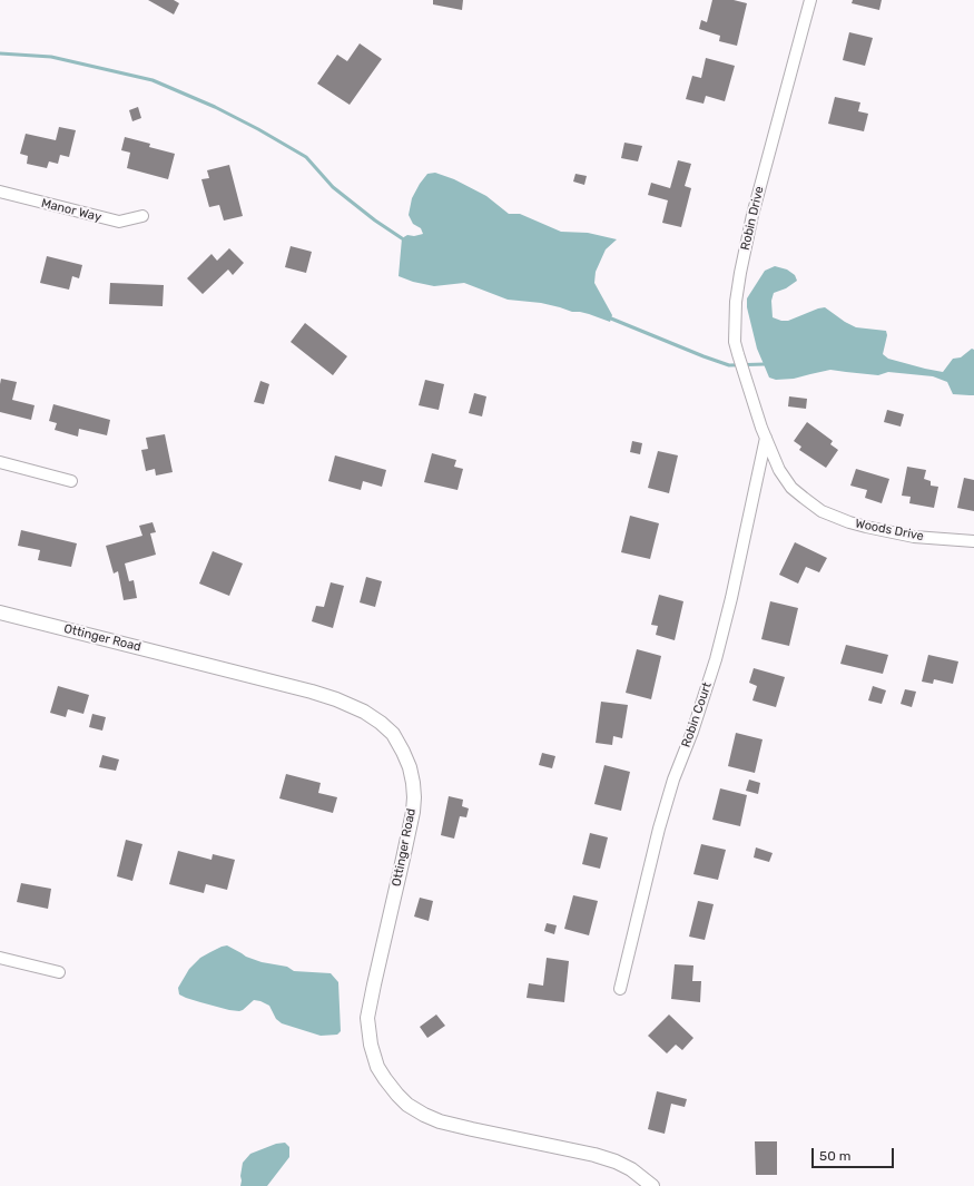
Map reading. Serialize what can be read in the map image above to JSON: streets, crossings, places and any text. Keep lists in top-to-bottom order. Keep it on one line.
{"streets":{"street":["Manor Way","Robin Drive","Woods Drive","Ottinger Road","Robin Court"]},"crossings":[["Robin Drive","Woods Drive"],["Robin Drive","Robin Court"],["Woods Drive","Robin Court"]],"scale_bar":"50 m"}
